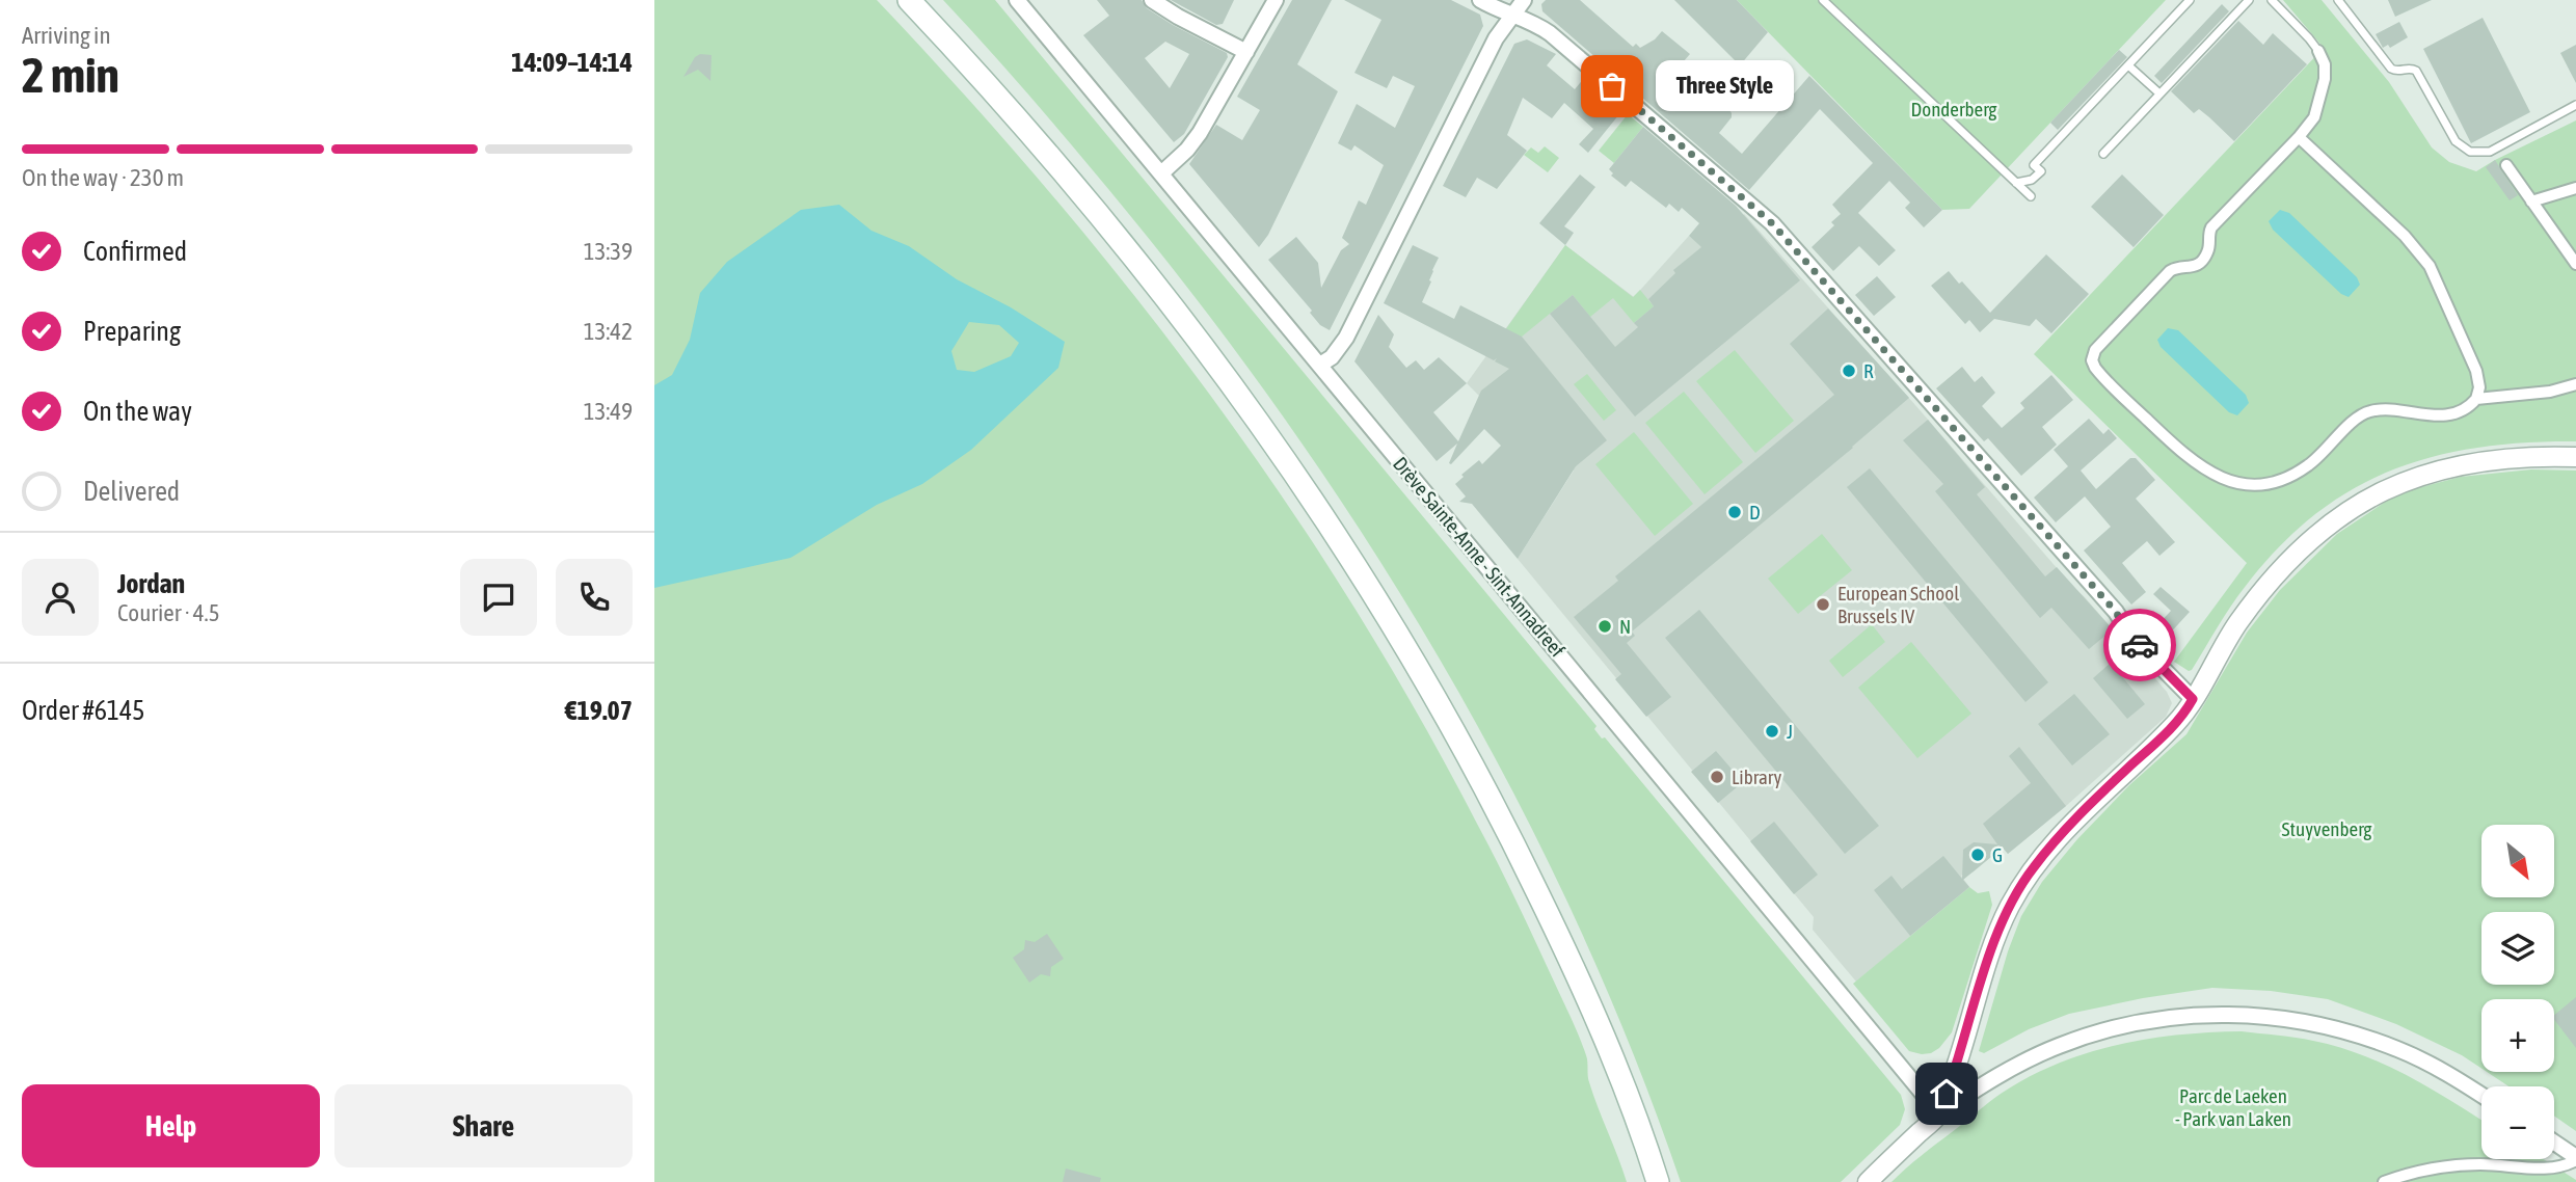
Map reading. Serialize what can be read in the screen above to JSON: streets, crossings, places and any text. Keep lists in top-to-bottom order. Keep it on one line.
{"streets":{"street":["Drève Sainte-Anne - Sint-Annadreef"]},"parks":["Donderberg","Stuyvenberg","Parc de Laeken - Park van Laken"],"places":["Three Style","R","D","European School Brussels IV","N","J","Library","G"],"north":"bottom right","page":{"heading":["2 min","Arriving in","14:09–14:14"],"panel":["Jordan","Courier · 4.5","Order #6145","€19.07"],"bubble":"Three Style","bar":"On the way · 230 m","list":[["Confirmed","13:39"],["Preparing","13:42"],["On the way","13:49"],"Delivered"],"map_buttons":["+","−"],"buttons":["Help","Share"]}}
